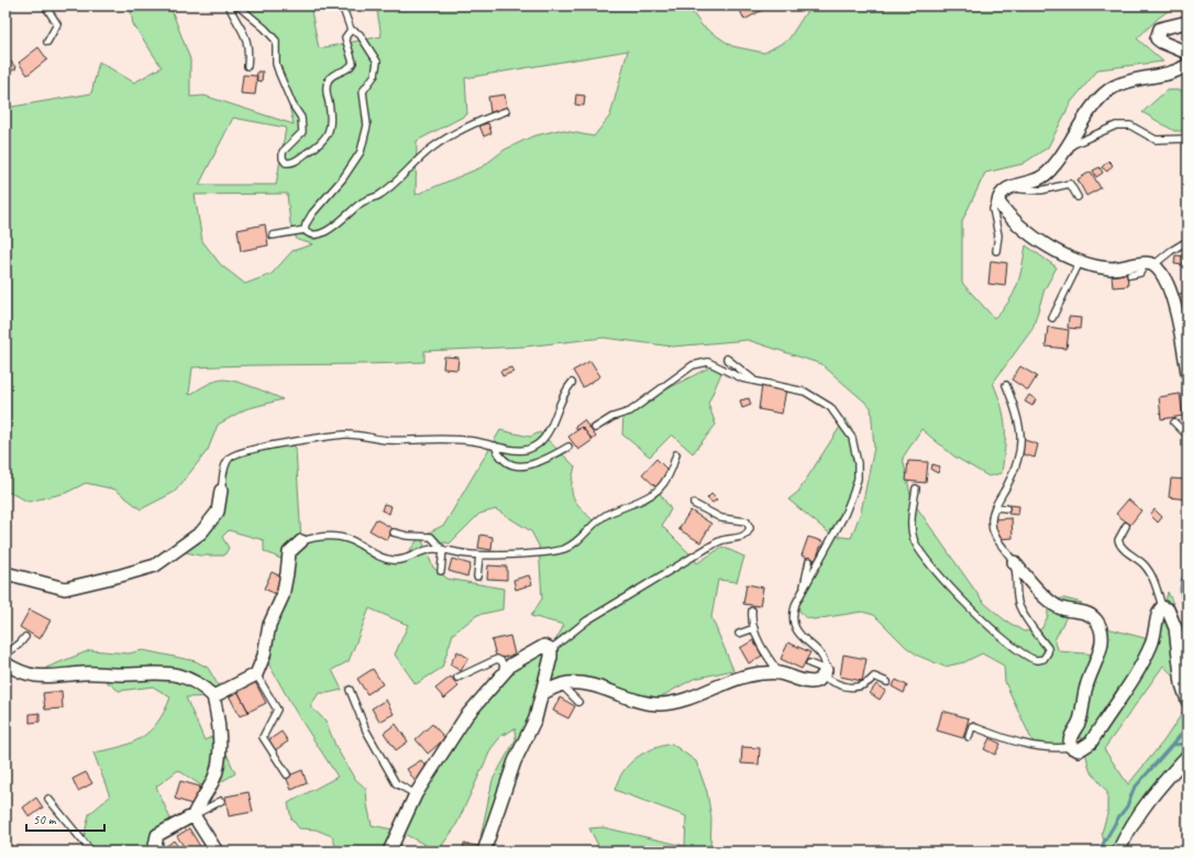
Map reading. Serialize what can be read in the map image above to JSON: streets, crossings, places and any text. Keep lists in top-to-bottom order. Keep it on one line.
{"scale_bar":"50 m"}
